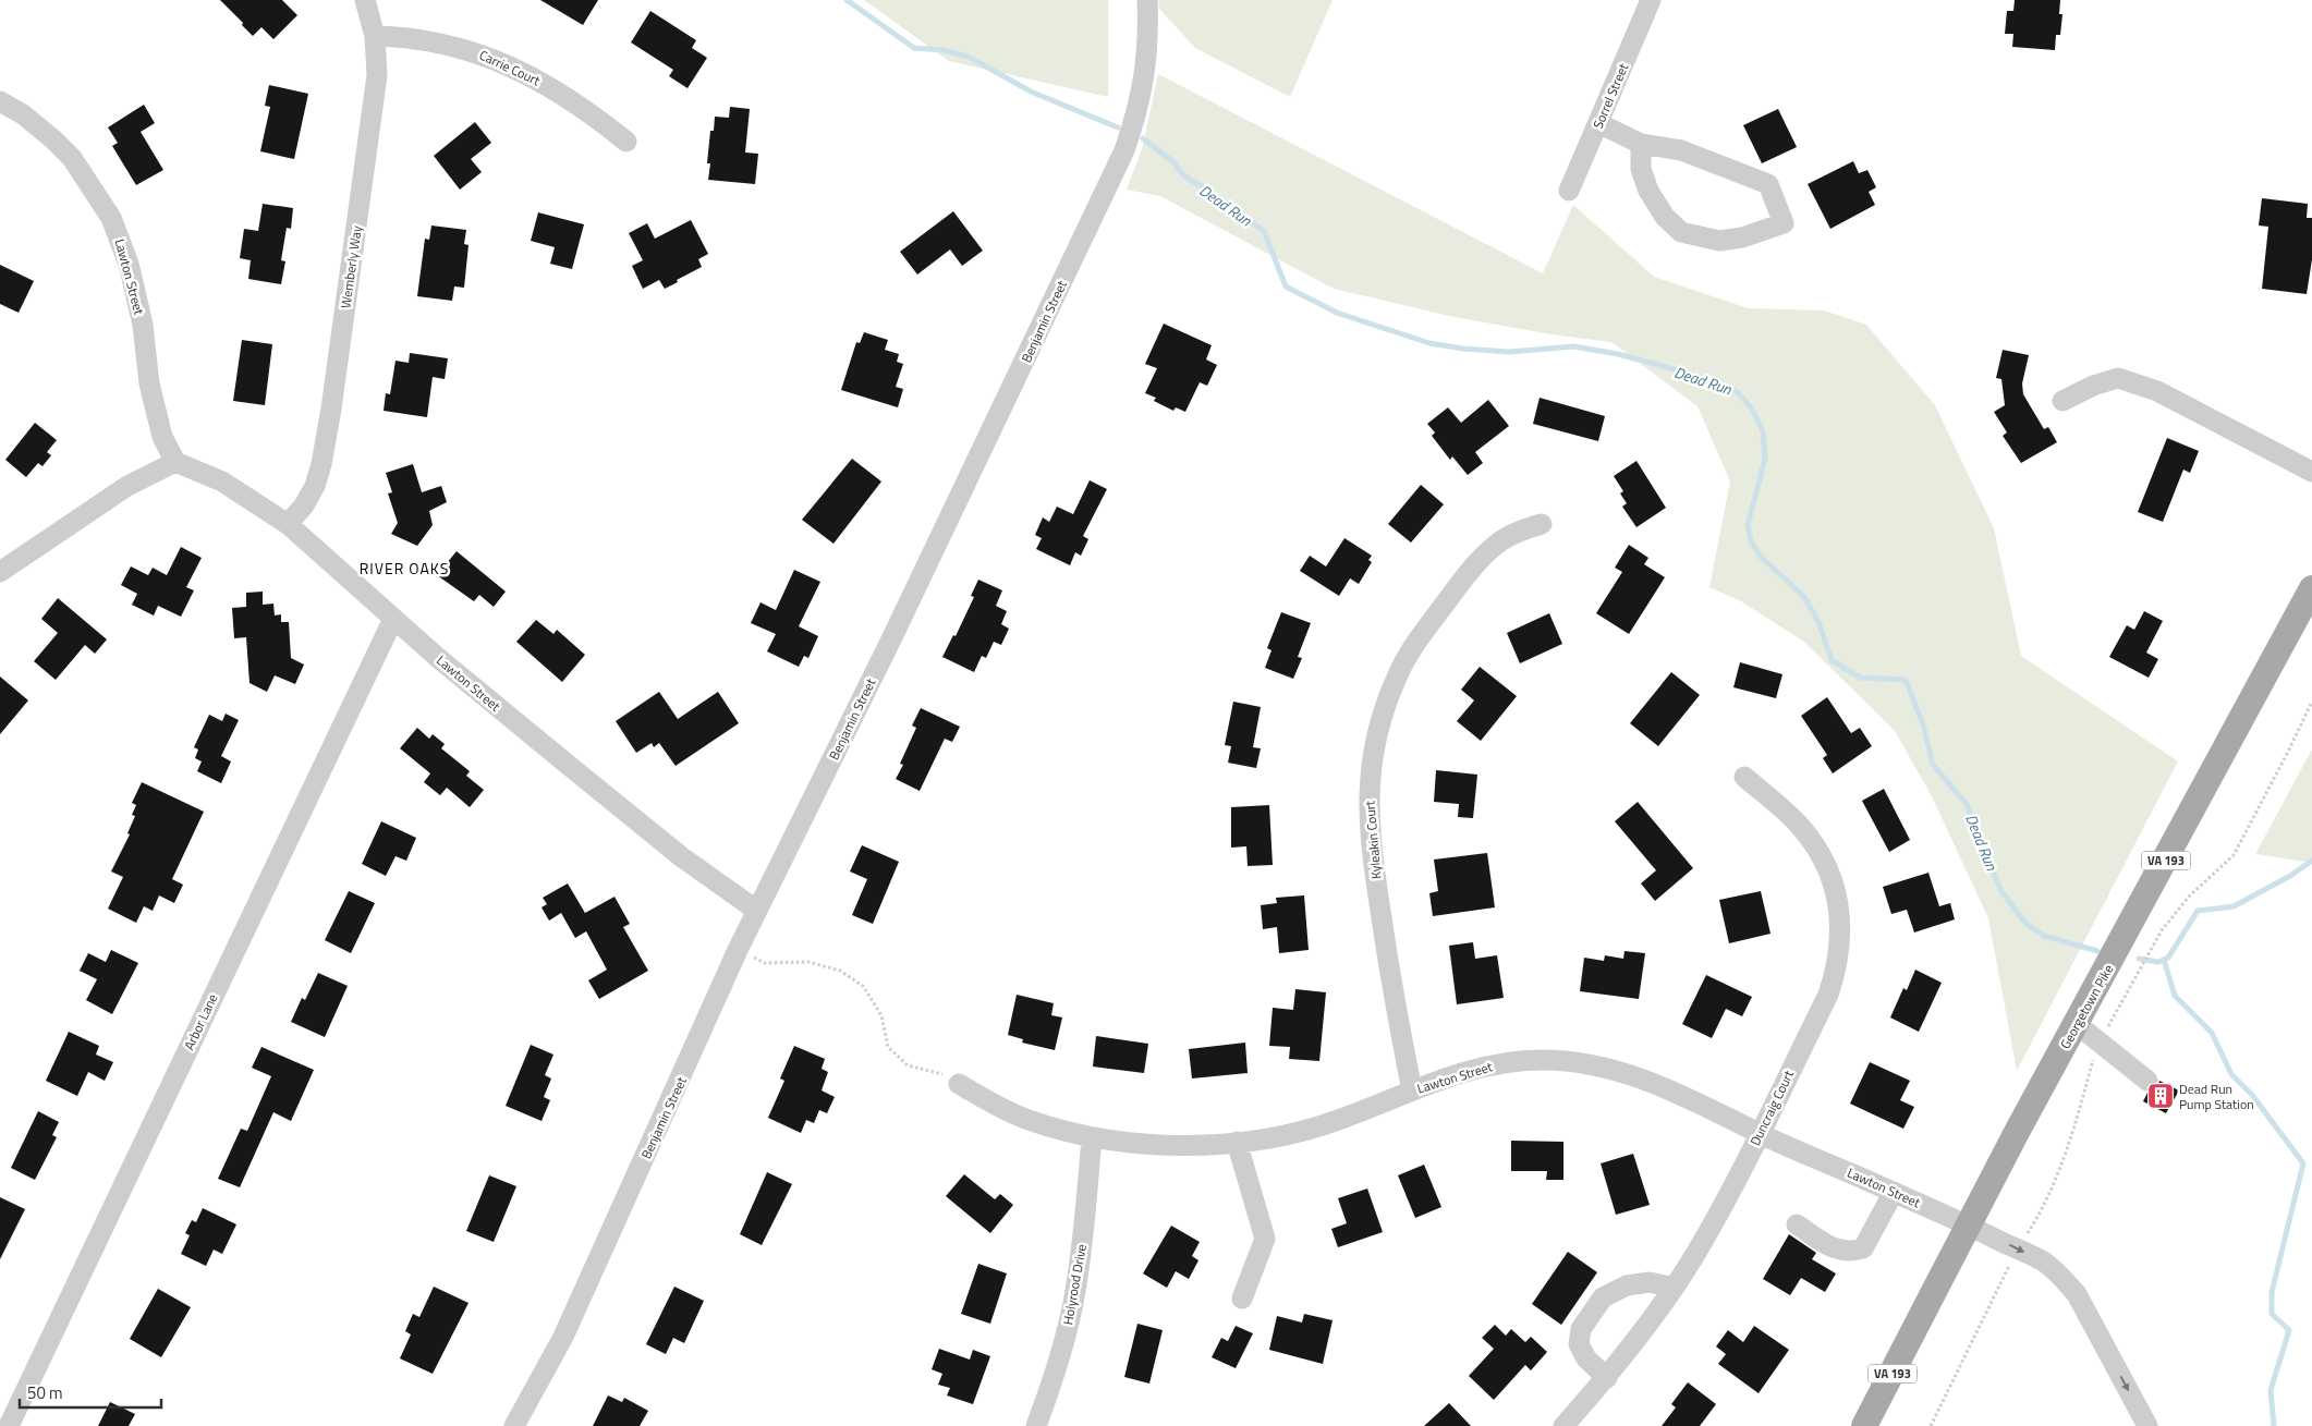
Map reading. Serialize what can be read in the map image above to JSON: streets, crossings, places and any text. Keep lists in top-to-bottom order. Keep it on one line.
{"streets":{"main road":["VA 193","Georgetown Pike"],"street":["Carrie Court","Sorrel Street","Wemberly Way","Lawton Street","Benjamin Street","Kyleakin Court","Arbor Lane","Duncraig Court","Holyrood Drive"]},"crossings":[["Carrie Court","Wemberly Way"],["Wemberly Way","Lawton Street"],["Lawton Street","Benjamin Street"],["Lawton Street","Kyleakin Court"],["Lawton Street","Georgetown Pike"],["Lawton Street","Arbor Lane"],["Lawton Street","Duncraig Court"],["Lawton Street","Holyrood Drive"]],"districts":["RIVER OAKS"],"water":["Dead Run"],"places":{"building":["Dead Run Pump Station"]},"scale_bar":"50 m"}
